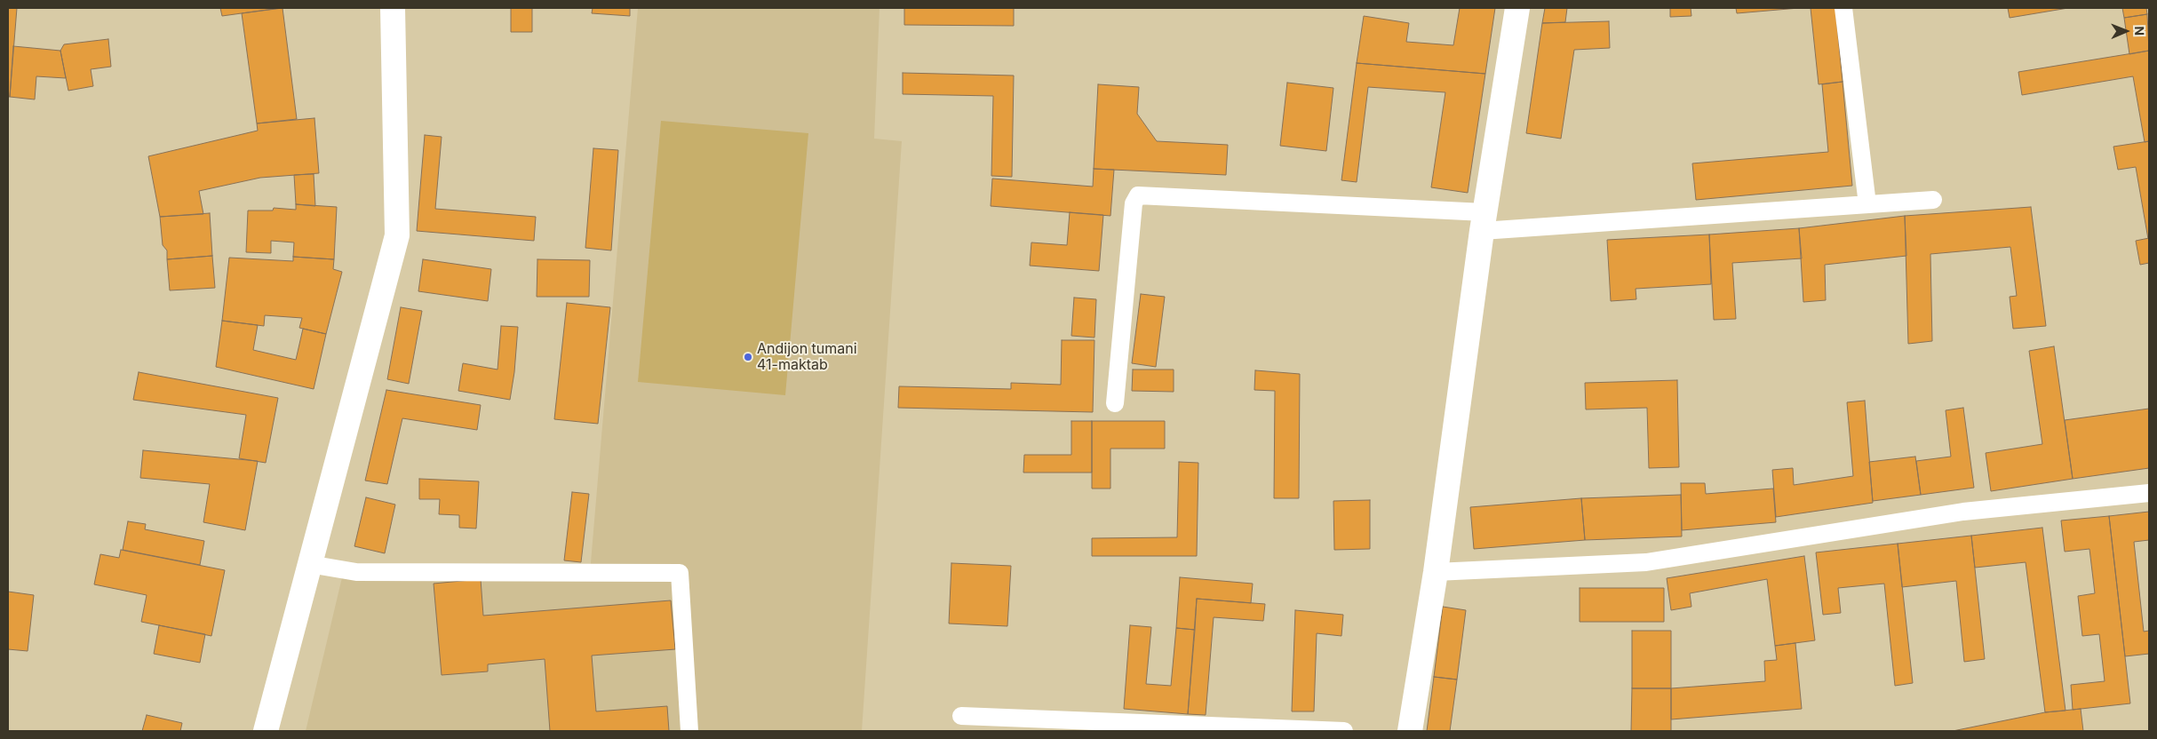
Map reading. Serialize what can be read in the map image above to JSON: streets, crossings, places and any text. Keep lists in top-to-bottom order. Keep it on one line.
{"places":["Andijon tumani 41-maktab"],"north":"right"}
